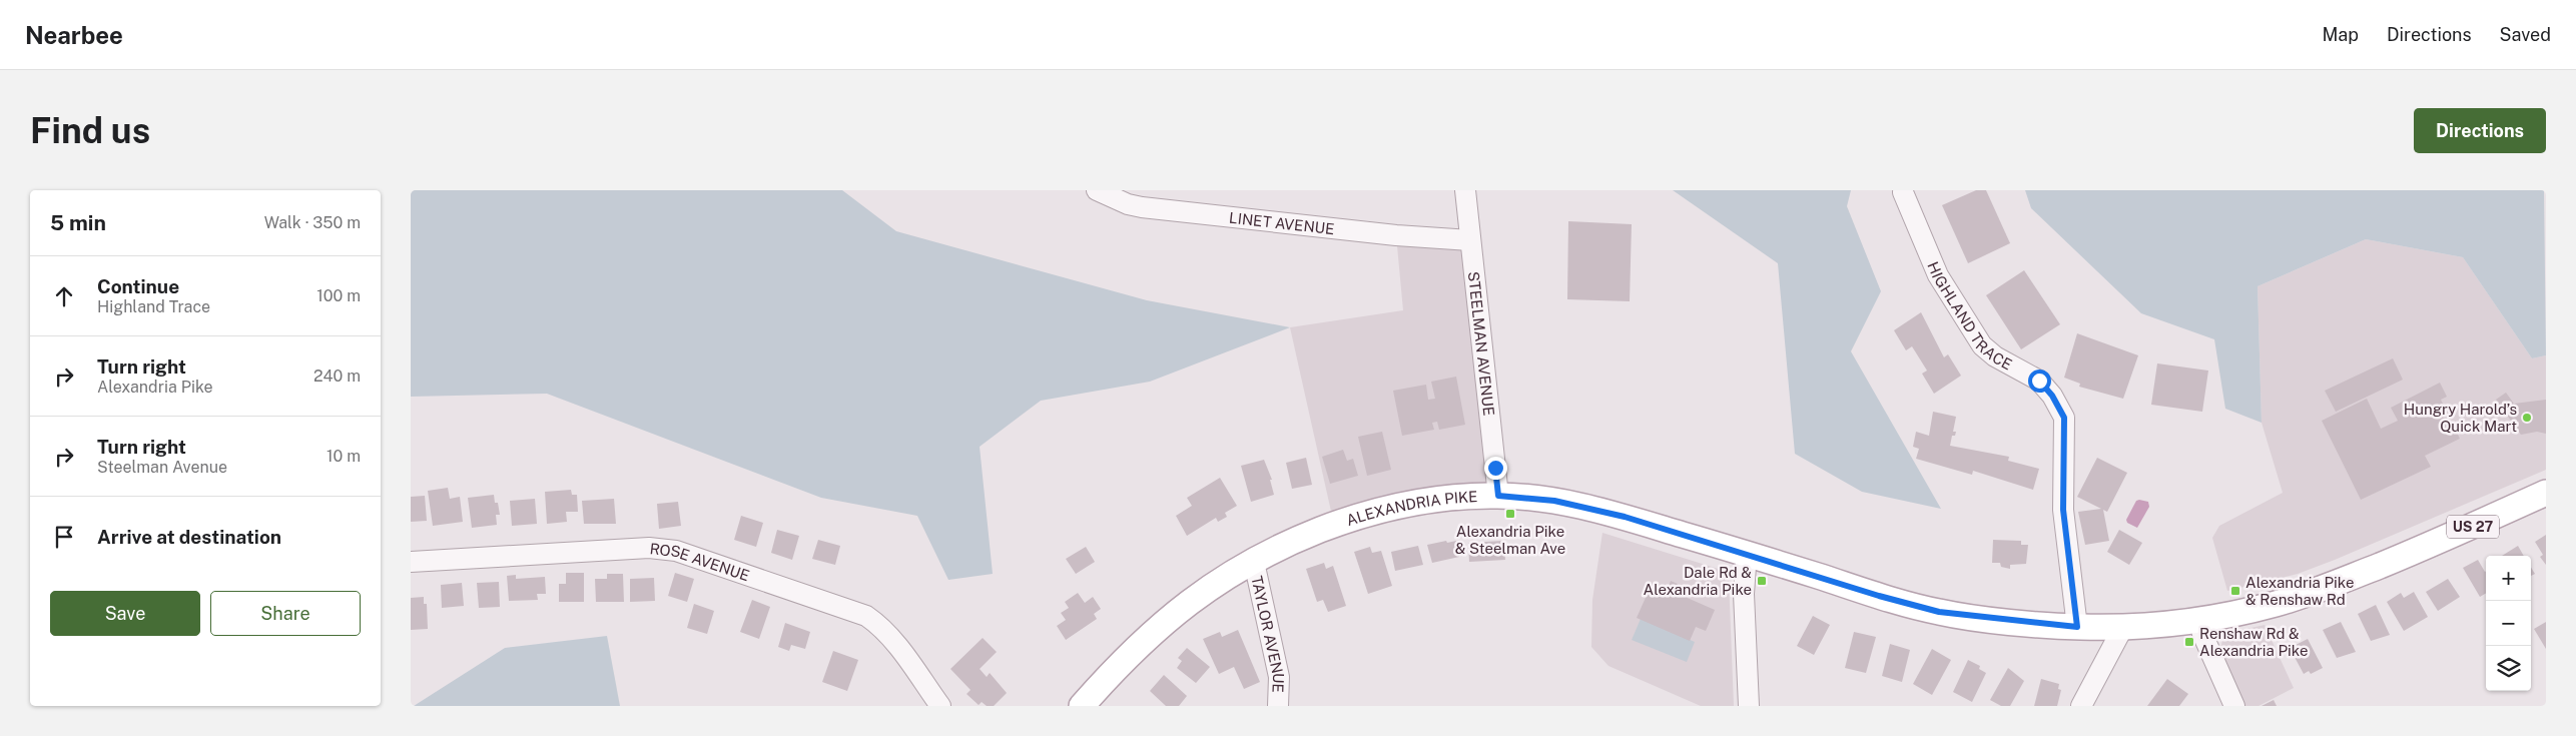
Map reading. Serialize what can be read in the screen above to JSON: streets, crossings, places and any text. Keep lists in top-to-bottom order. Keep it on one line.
{"streets":{"main road":["ALEXANDRIA PIKE","US 27"],"street":["LINET AVENUE","HIGHLAND TRACE","STEELMAN AVENUE","ROSE AVENUE","TAYLOR AVENUE"]},"crossings":[["LINET AVENUE","STEELMAN AVENUE"],["HIGHLAND TRACE","ALEXANDRIA PIKE"],["STEELMAN AVENUE","ALEXANDRIA PIKE"],["ALEXANDRIA PIKE","TAYLOR AVENUE"]],"places":{"other":["Hungry Harold’s Quick Mart"],"transit":["Alexandria Pike & Steelman Ave","Dale Rd & Alexandria Pike","Alexandria Pike & Renshaw Rd","Renshaw Rd & Alexandria Pike"]},"page":{"header":"Nearbee","nav":["Map","Directions","Saved"],"buttons":["Directions",["Save","Share"]],"title":"Find us","heading":["5 min","Walk · 350 m"],"list":[["Continue","Highland Trace","100 m"],["Turn right","Alexandria Pike","240 m"],["Turn right","Steelman Avenue","10 m"],"Arrive at destination"],"map_buttons":["+","−"]}}
